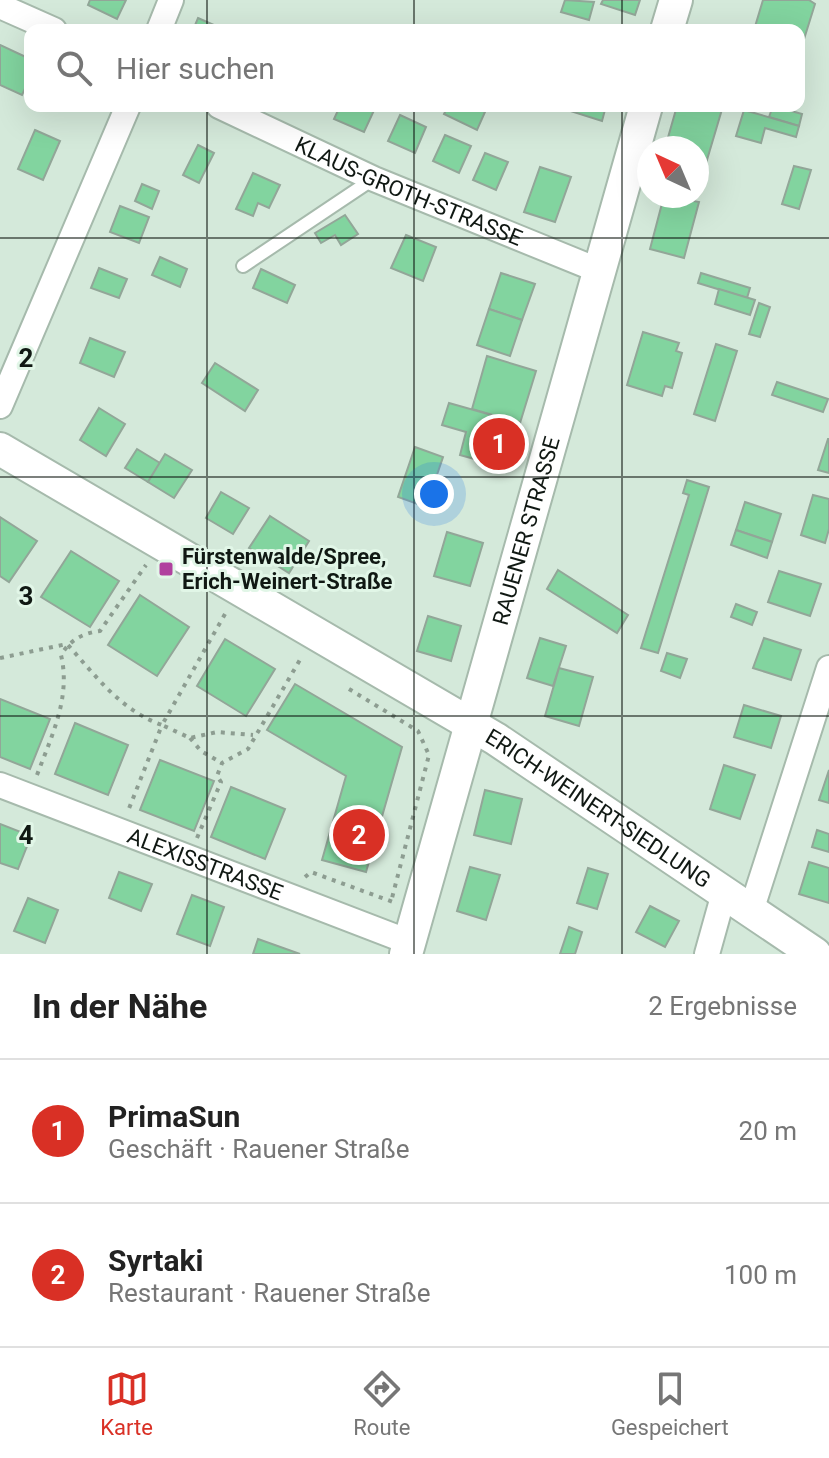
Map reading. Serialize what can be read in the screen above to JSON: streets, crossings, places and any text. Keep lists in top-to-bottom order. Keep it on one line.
{"streets":{"main road":["RAUENER STRASSE","ERICH-WEINERT-SIEDLUNG"],"street":["KLAUS-GROTH-STRASSE","ALEXISSTRASSE"]},"crossings":[["KLAUS-GROTH-STRASSE","RAUENER STRASSE"],["RAUENER STRASSE","ERICH-WEINERT-SIEDLUNG"],["RAUENER STRASSE","ALEXISSTRASSE"]],"places":{"transit":["Fürstenwalde/Spree, Erich-Weinert-Straße"]},"north":"top left","page":{"search":"Hier suchen","pins":["1","2"],"heading":["In der Nähe","2 Ergebnisse"],"list":[{"mark":"1","name":"PrimaSun","note":"Geschäft · Rauener Straße","value":"20 m"},{"mark":"2","name":"Syrtaki","note":"Restaurant · Rauener Straße","value":"100 m"}],"nav":["Karte","Route","Gespeichert"]},"grid":{"rows":["2","3","4"]}}
